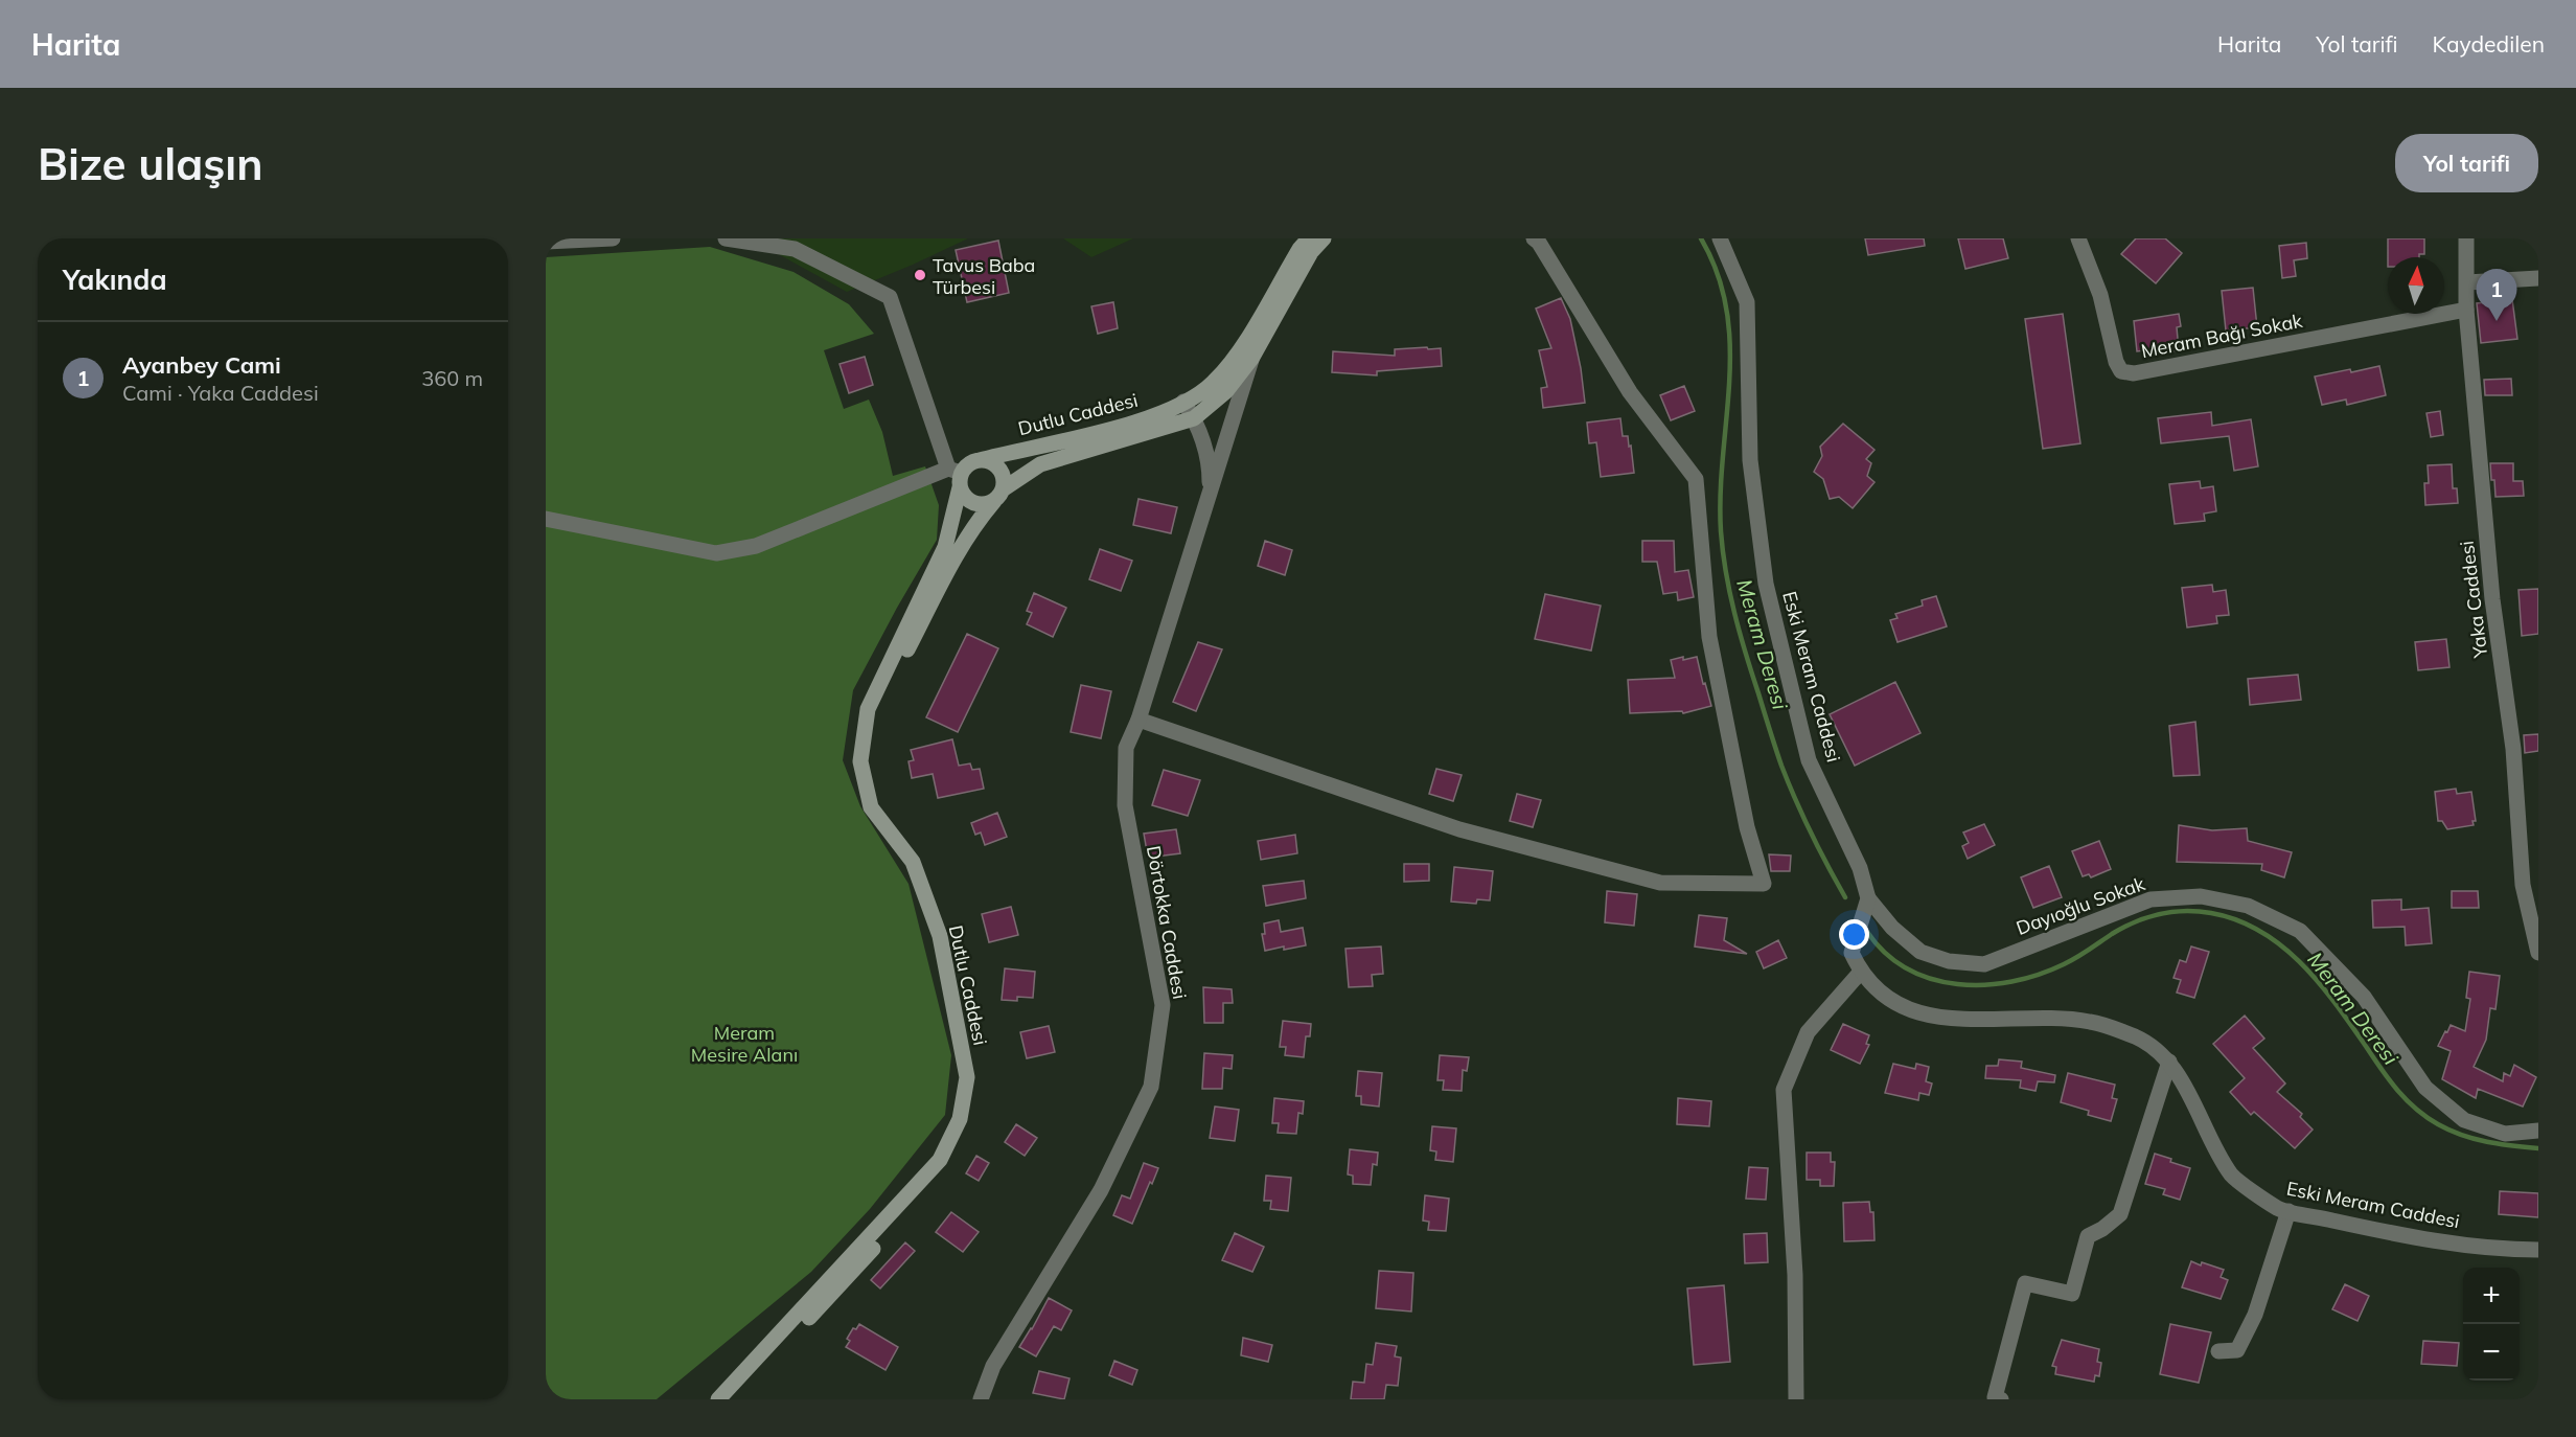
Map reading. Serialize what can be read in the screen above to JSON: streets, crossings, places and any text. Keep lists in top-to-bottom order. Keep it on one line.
{"streets":{"main road":["Dutlu Caddesi"],"street":["Meram Bağı Sokak","Yaka Caddesi","Eski Meram Caddesi","Dayıoğlu Sokak","Dörtokka Caddesi"]},"crossings":[["Meram Bağı Sokak","Yaka Caddesi"],["Dutlu Caddesi","Dörtokka Caddesi"],["Eski Meram Caddesi","Dayıoğlu Sokak"]],"water":["Meram Deresi"],"parks":["Meram Mesire Alanı"],"places":["Tavus Baba Türbesi"],"north":"top","page":{"header":"Harita","nav":["Harita","Yol tarifi","Kaydedilen"],"buttons":"Yol tarifi","title":"Bize ulaşın","heading":"Yakında","pins":"1","list":[{"mark":"1","name":"Ayanbey Cami","note":"Cami · Yaka Caddesi","value":"360 m"}],"map_buttons":["+","−"]}}
